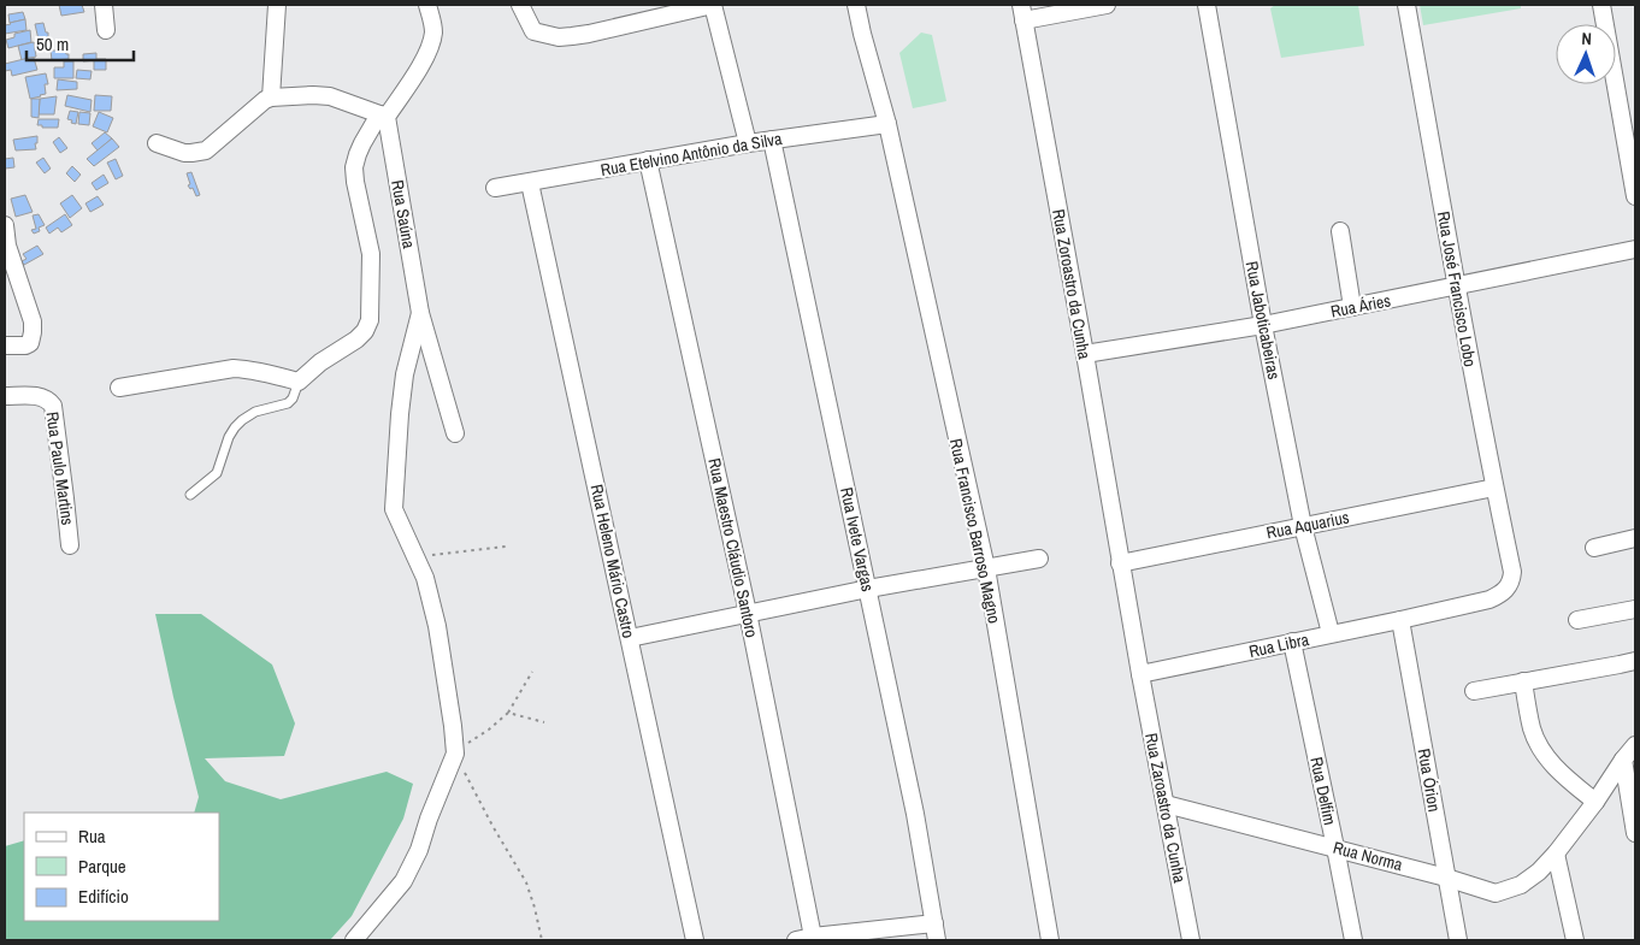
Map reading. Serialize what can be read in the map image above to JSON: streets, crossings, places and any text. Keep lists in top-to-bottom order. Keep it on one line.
{"streets":{"street":["Rua Etelvino Antônio da Silva","Rua Saúna","Rua Zoroastro da Cunha","Rua José Francisco Lobo","Rua Áries","Rua Jaboticabeiras","Rua Paulo Martins","Rua Aquarius","Rua Francisco Barroso Magno","Rua Ivete Vargas","Rua Maestro Cláudio Santoro","Rua Heleno Mário Castro","Rua Libra","Rua Órion","Rua Delfim","Rua Zaroastro da Cunha","Rua Norma"]},"crossings":[["Rua Etelvino Antônio da Silva","Rua Francisco Barroso Magno"],["Rua Etelvino Antônio da Silva","Rua Ivete Vargas"],["Rua Etelvino Antônio da Silva","Rua Maestro Cláudio Santoro"],["Rua Etelvino Antônio da Silva","Rua Heleno Mário Castro"],["Rua Zoroastro da Cunha","Rua Áries"],["Rua Zoroastro da Cunha","Rua Aquarius"],["Rua José Francisco Lobo","Rua Áries"],["Rua José Francisco Lobo","Rua Aquarius"],["Rua José Francisco Lobo","Rua Libra"],["Rua Áries","Rua Jaboticabeiras"],["Rua Jaboticabeiras","Rua Aquarius"],["Rua Jaboticabeiras","Rua Libra"],["Rua Libra","Rua Órion"],["Rua Libra","Rua Delfim"],["Rua Libra","Rua Zaroastro da Cunha"],["Rua Órion","Rua Norma"],["Rua Delfim","Rua Norma"],["Rua Zaroastro da Cunha","Rua Norma"]],"legend":["Rua","Parque","Edifício"],"scale_bar":"50 m","north":"top"}
